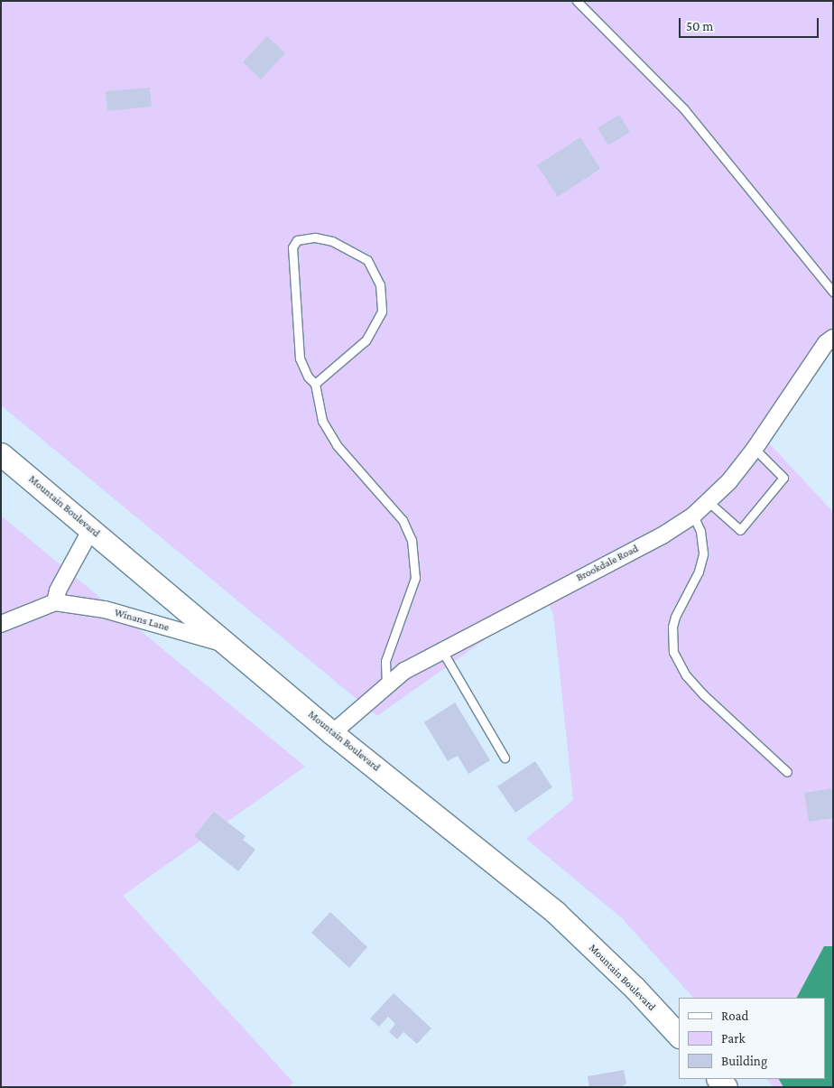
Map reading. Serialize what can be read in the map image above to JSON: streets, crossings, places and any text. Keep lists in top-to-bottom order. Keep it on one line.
{"streets":{"street":["Mountain Boulevard","Brookdale Road","Winans Lane"]},"crossings":[["Mountain Boulevard","Brookdale Road"],["Mountain Boulevard","Winans Lane"]],"legend":["Road","Park","Building"],"scale_bar":"50 m"}
